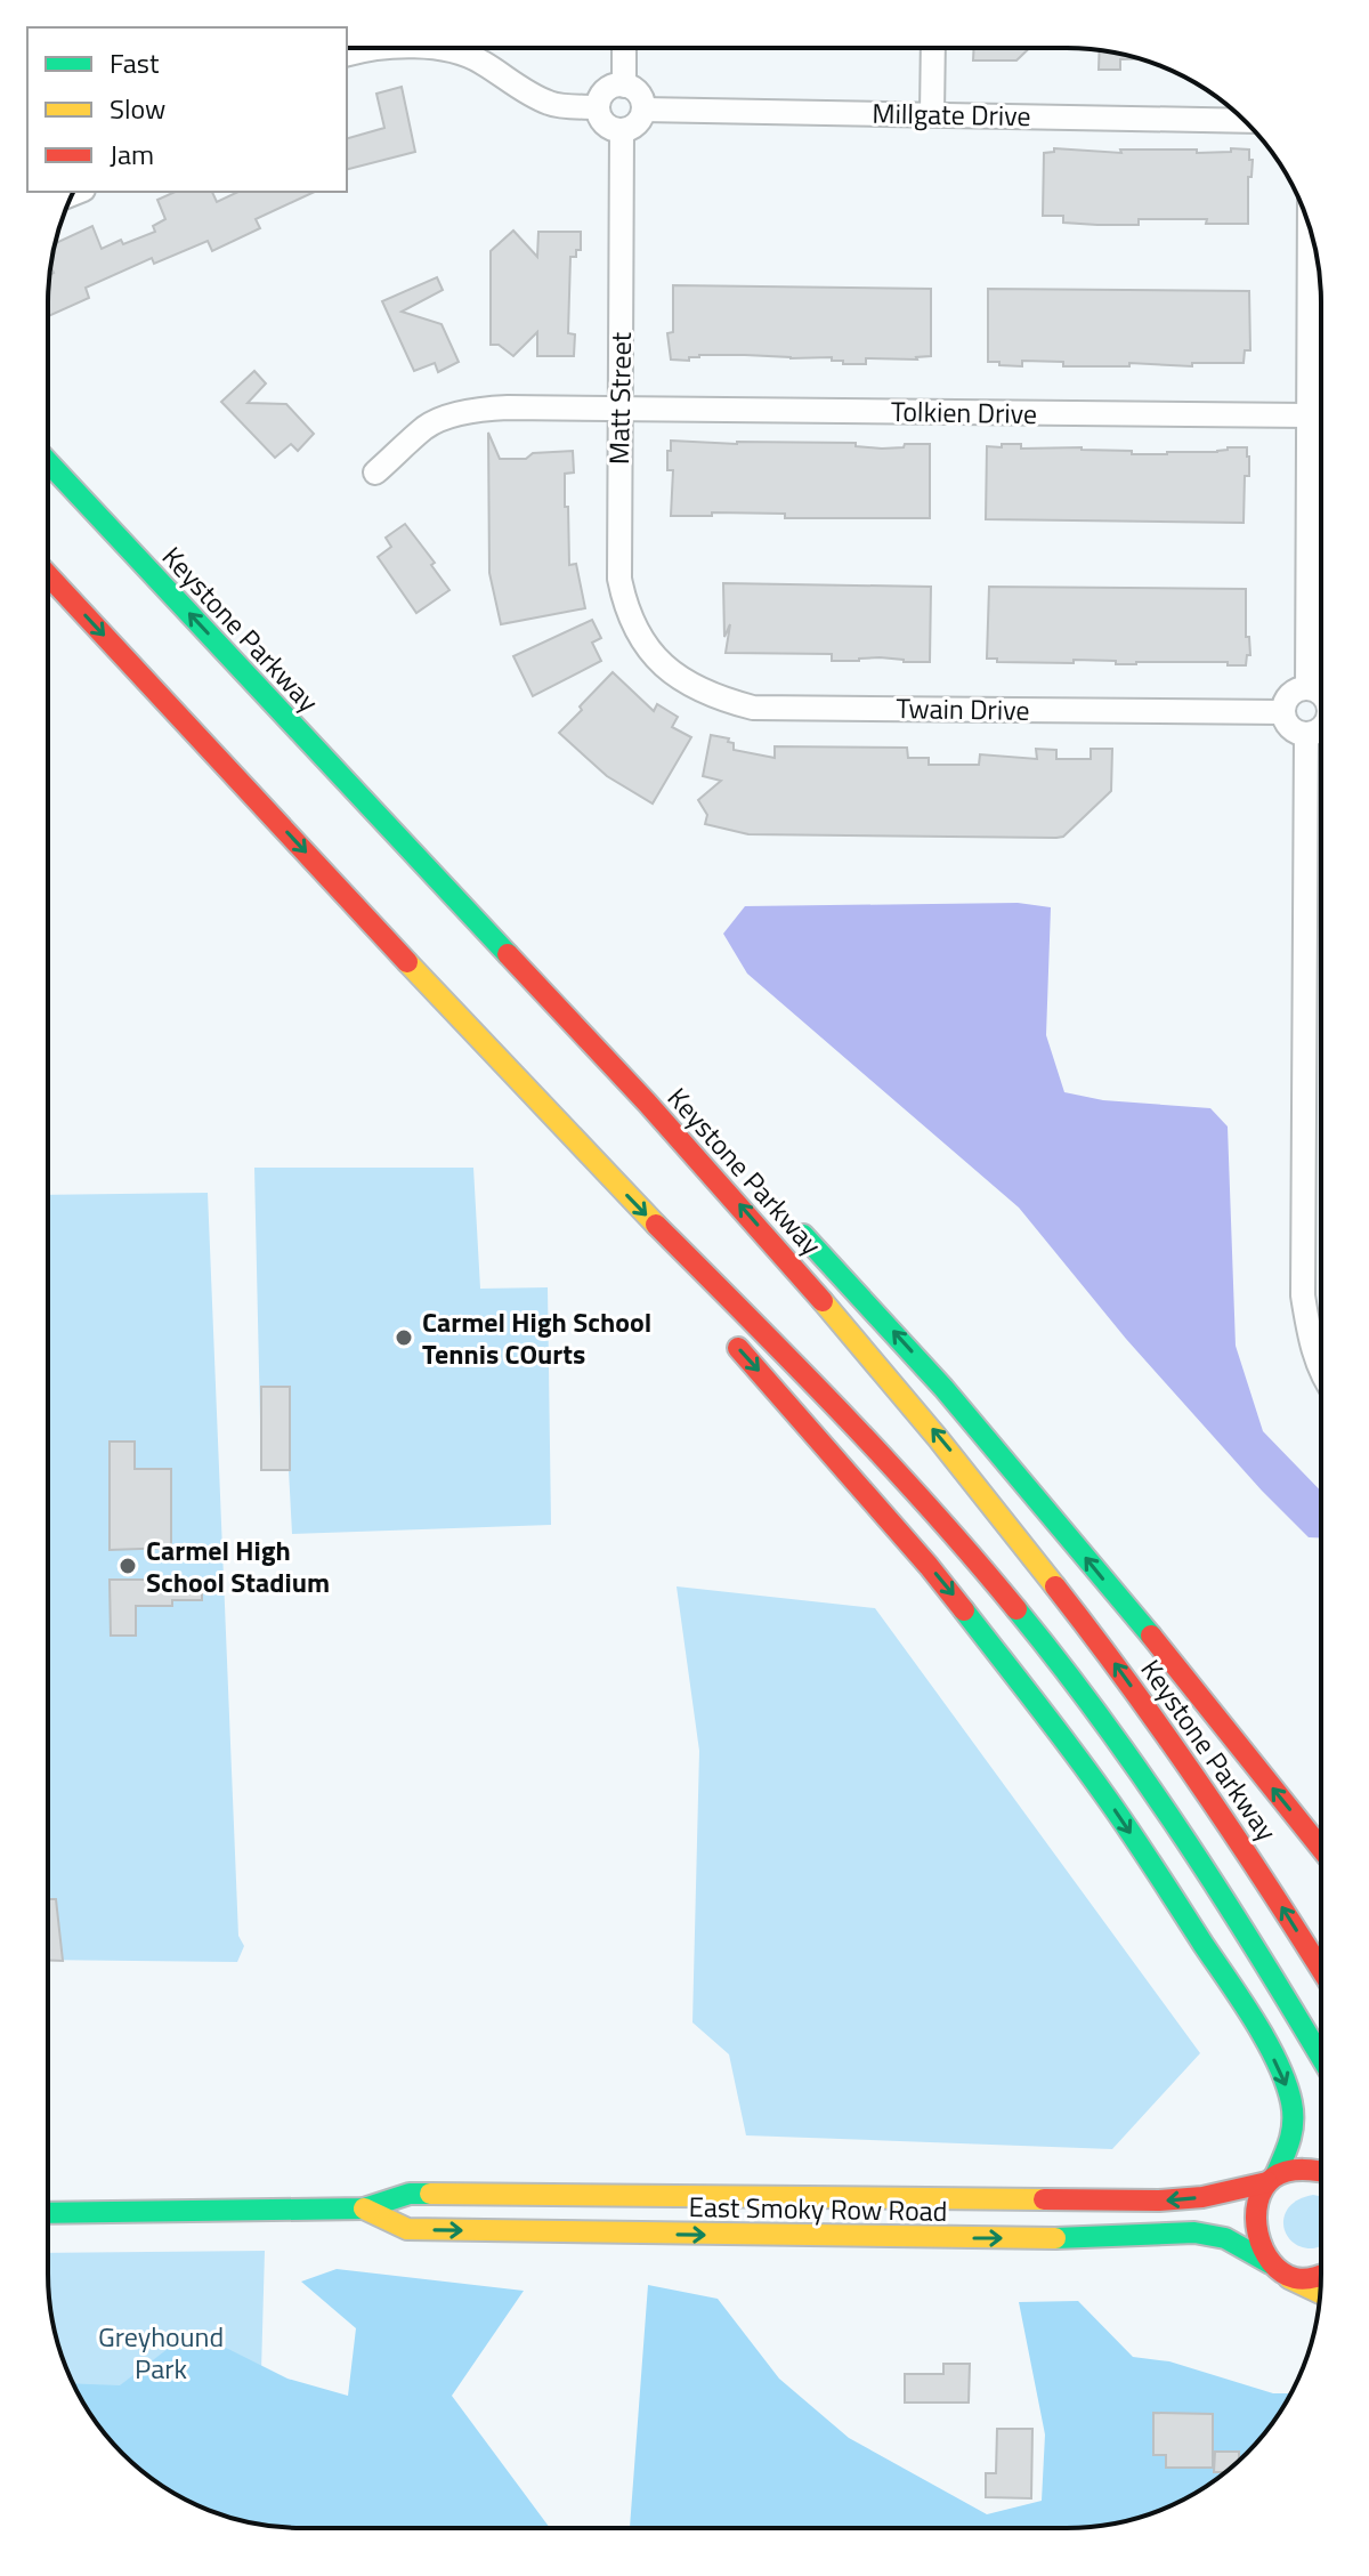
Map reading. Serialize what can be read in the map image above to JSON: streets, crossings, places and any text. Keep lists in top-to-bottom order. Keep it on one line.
{"streets":{"main road":["Keystone Parkway","East Smoky Row Road"],"street":["Millgate Drive","Matt Street","Tolkien Drive","Twain Drive"]},"crossings":[["Millgate Drive","Matt Street"],["Matt Street","Tolkien Drive"],["Matt Street","Twain Drive"]],"parks":["Greyhound Park"],"places":["Carmel High School Tennis COurts","Carmel High School Stadium"],"legend":["Fast","Slow","Jam"]}
